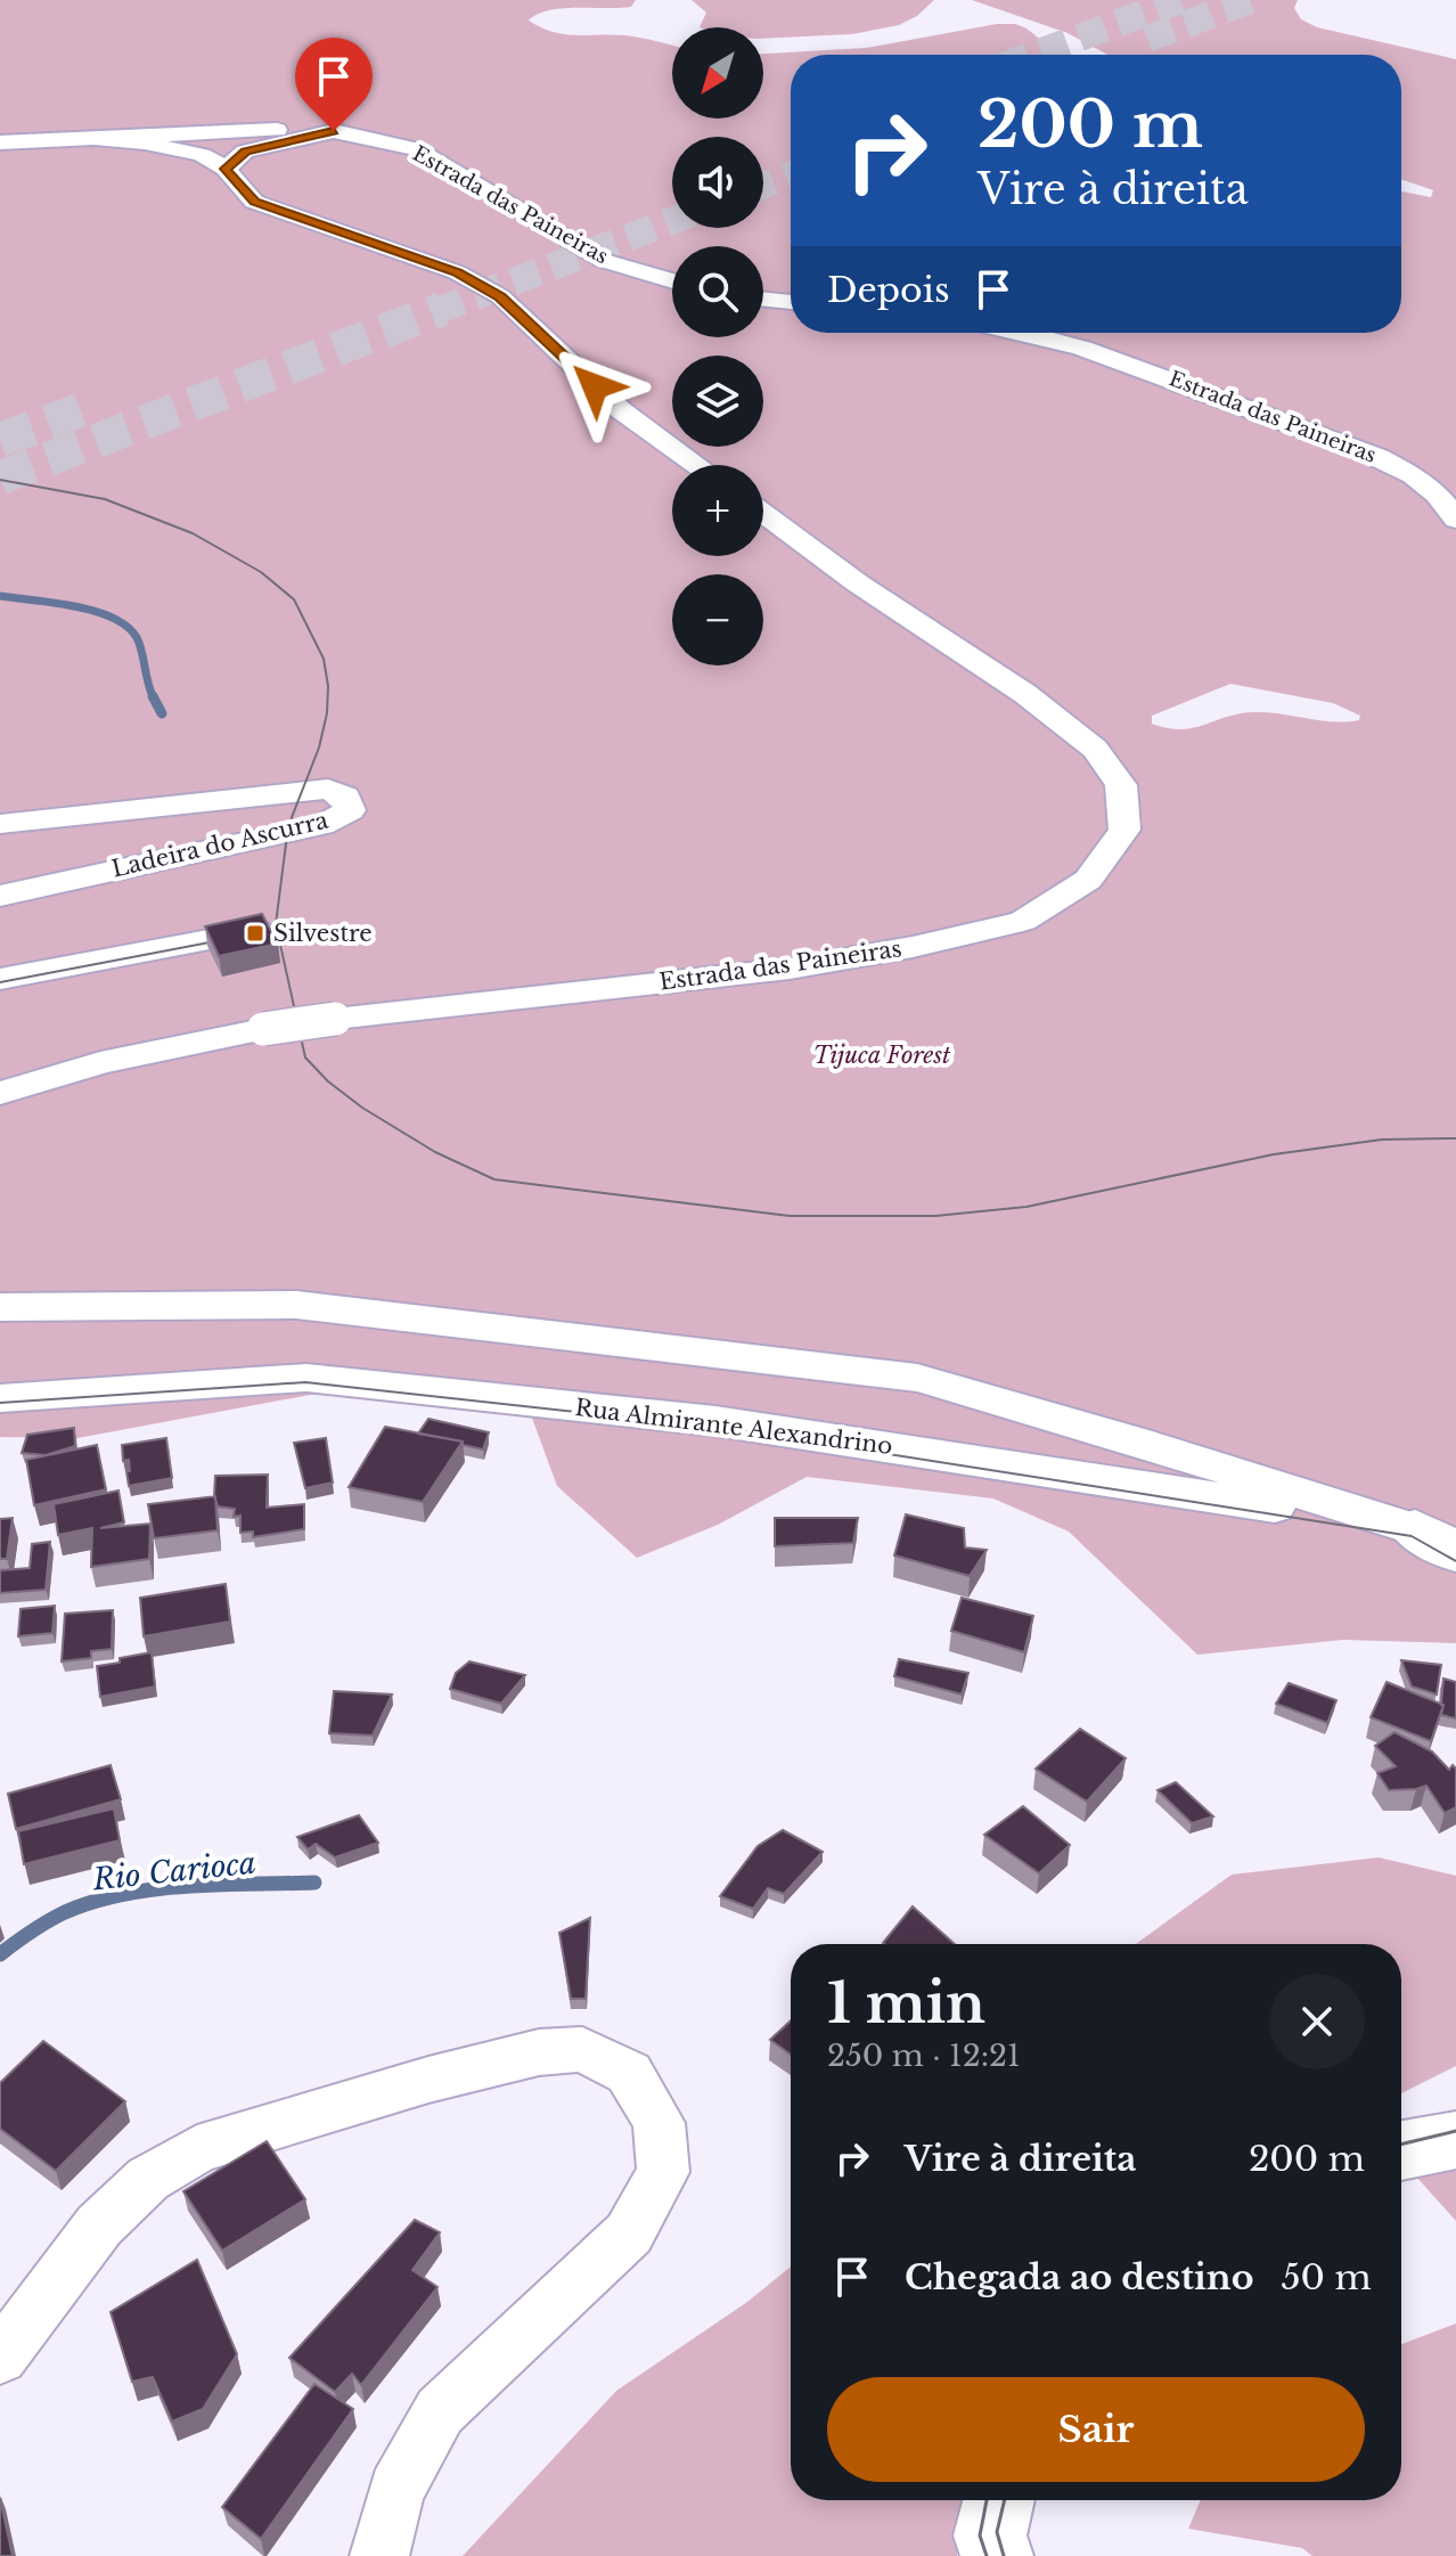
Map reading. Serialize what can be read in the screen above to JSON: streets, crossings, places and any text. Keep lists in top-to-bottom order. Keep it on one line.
{"streets":{"street":["Estrada das Paineiras","Ladeira do Ascurra","Rua Almirante Alexandrino"]},"water":["Rio Carioca"],"parks":["Tijuca Forest"],"places":{"transit":["Silvestre"]},"north":"bottom left","page":{"map_buttons":["+","−"],"turn":["200 m","Vire à direita"],"then":"Depois","heading":["1 min","250 m · 12:21"],"list":[{"name":"Vire à direita","value":"200 m"},{"name":"Chegada ao destino","value":"50 m"}],"buttons":"Sair"}}
